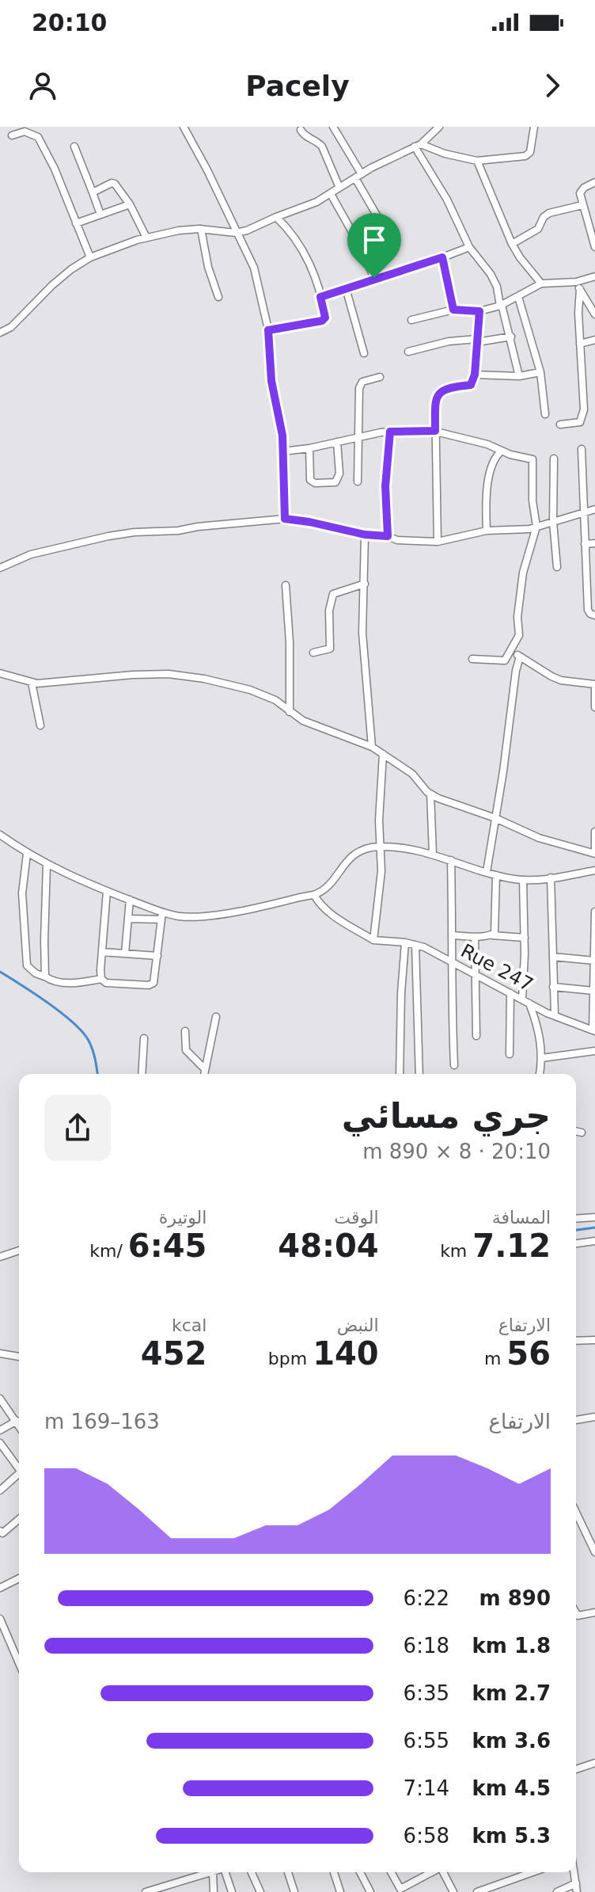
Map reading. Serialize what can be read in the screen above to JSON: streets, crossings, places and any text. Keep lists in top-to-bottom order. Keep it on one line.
{"streets":{"street":["Rue 247"]},"page":{"status":"20:10","header":"Pacely","heading":["جري مسائي","20:10 · 8 × 890 m"],"stats":[["المسافة","7.12 km"],["الوقت","48:04"],["الوتيرة","6:45 /km"],["الارتفاع","56 m"],["النبض","140 bpm"],["kcal","452"]],"chart":["الارتفاع","163–169 m"],"list":[{"name":"890 m","note":"6:22"},{"name":"1.8 km","note":"6:18"},{"name":"2.7 km","note":"6:35"},{"name":"3.6 km","note":"6:55"},{"name":"4.5 km","note":"7:14"},{"name":"5.3 km","note":"6:58"}]}}
